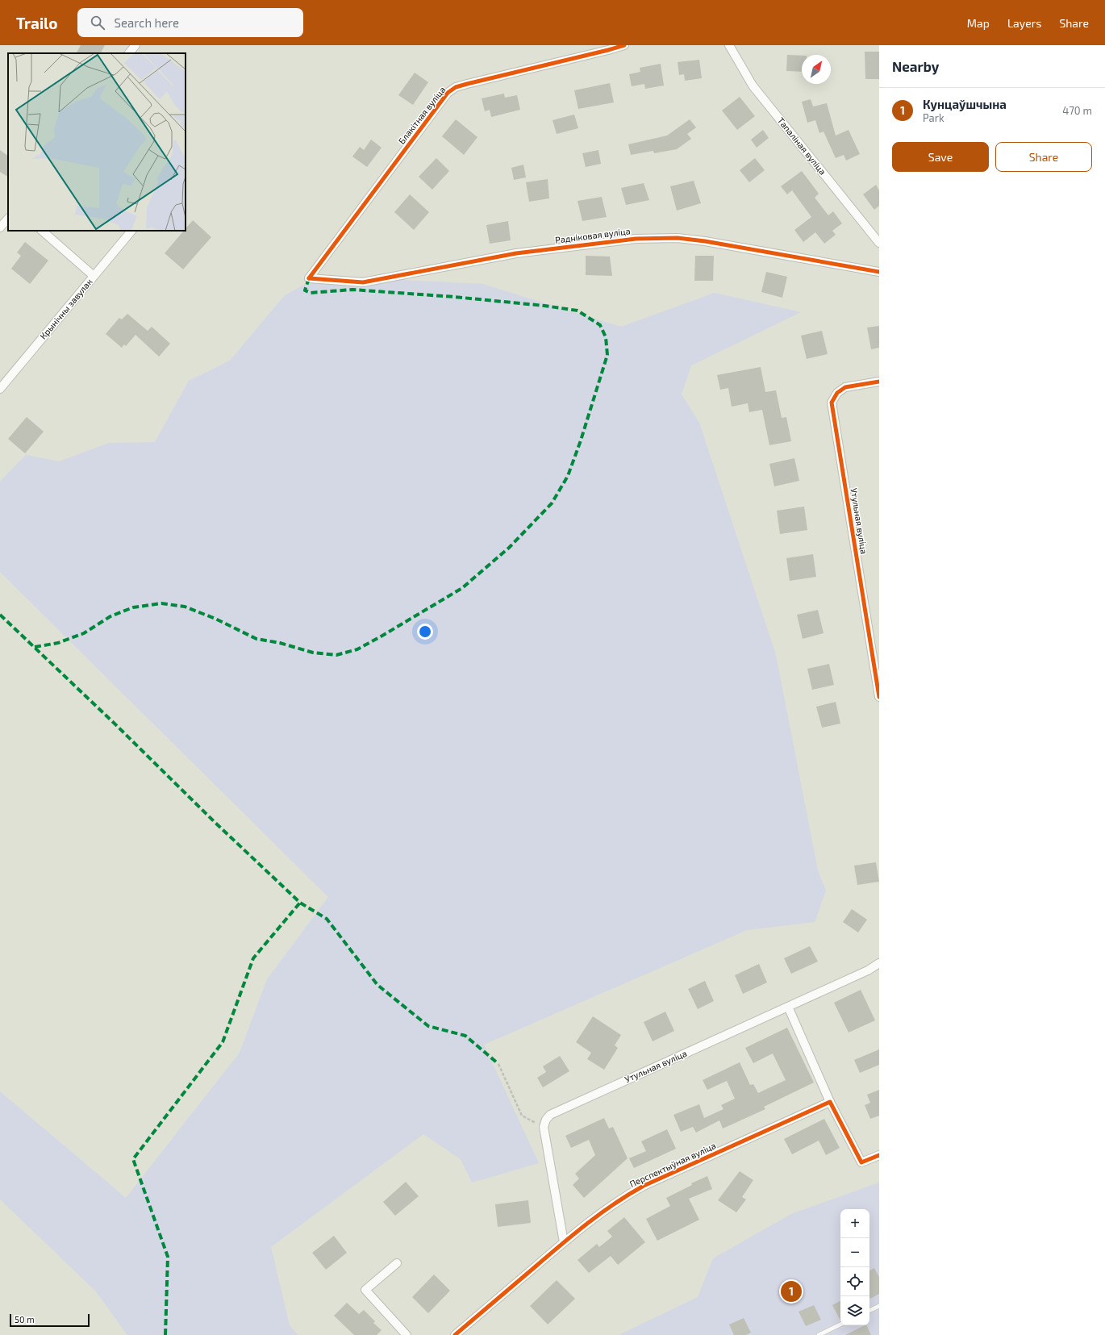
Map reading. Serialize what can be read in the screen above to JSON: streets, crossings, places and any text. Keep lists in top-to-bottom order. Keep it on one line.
{"streets":{"street":["Блакітная вуліца","Тапаліная вуліца","Радніковая вуліца","Крынічны завулак","Утульная вуліца","Перспектыўная вуліца"]},"crossings":[["Блакітная вуліца","Радніковая вуліца"]],"scale_bar":"50 m","north":"top right","page":{"header":"Trailo","search":"Search here","nav":["Map","Layers","Share"],"heading":"Nearby","list":[{"mark":"1","name":"Кунцаўшчына","note":"Park","value":"470 m"}],"buttons":["Save","Share"],"map_buttons":["+","−"],"pins":"1","scale":"50 m"}}
